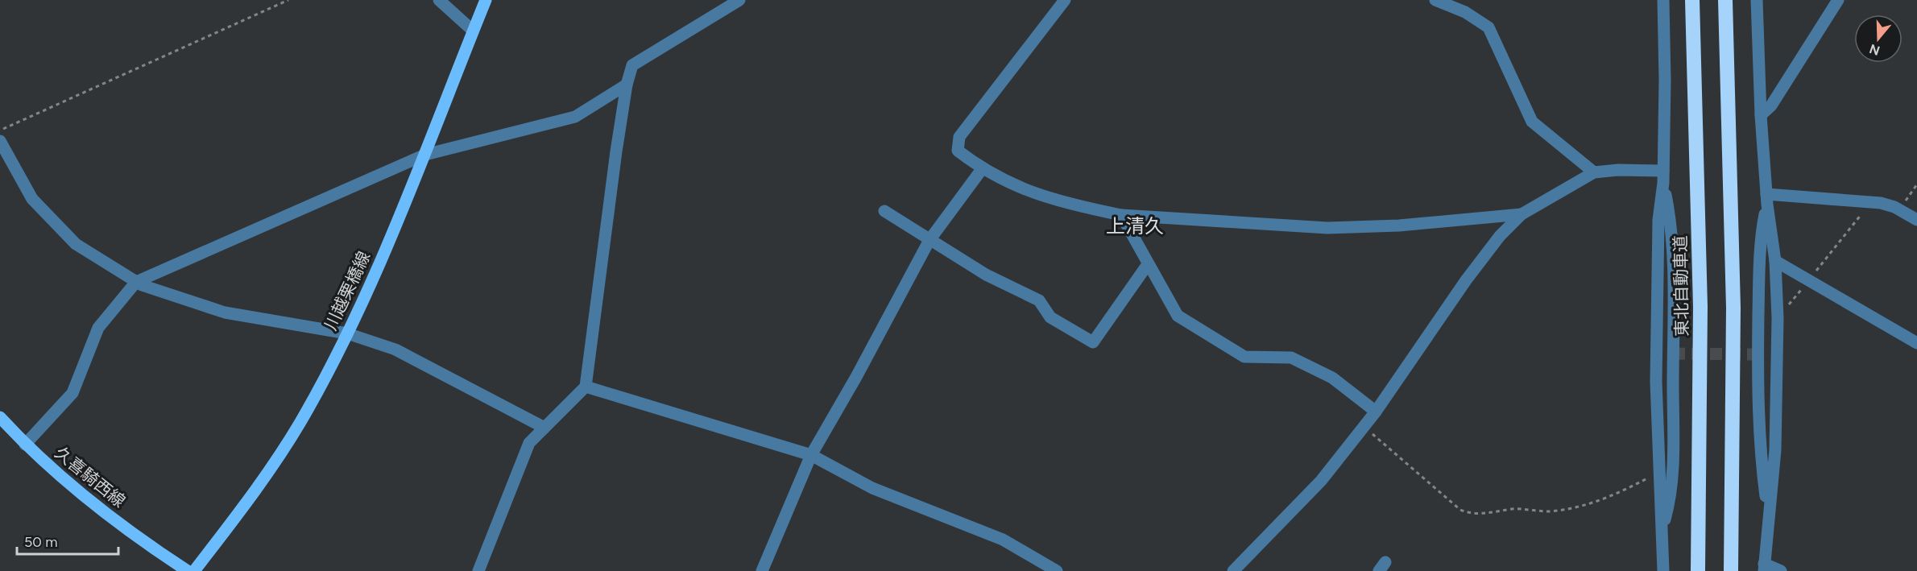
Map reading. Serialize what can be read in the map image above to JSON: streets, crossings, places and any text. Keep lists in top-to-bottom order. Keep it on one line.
{"streets":{"highway":["東北自動車道"],"main road":["川越栗橋線","久喜騎西線"]},"districts":["上清久"],"scale_bar":"50 m","north":"bottom"}
